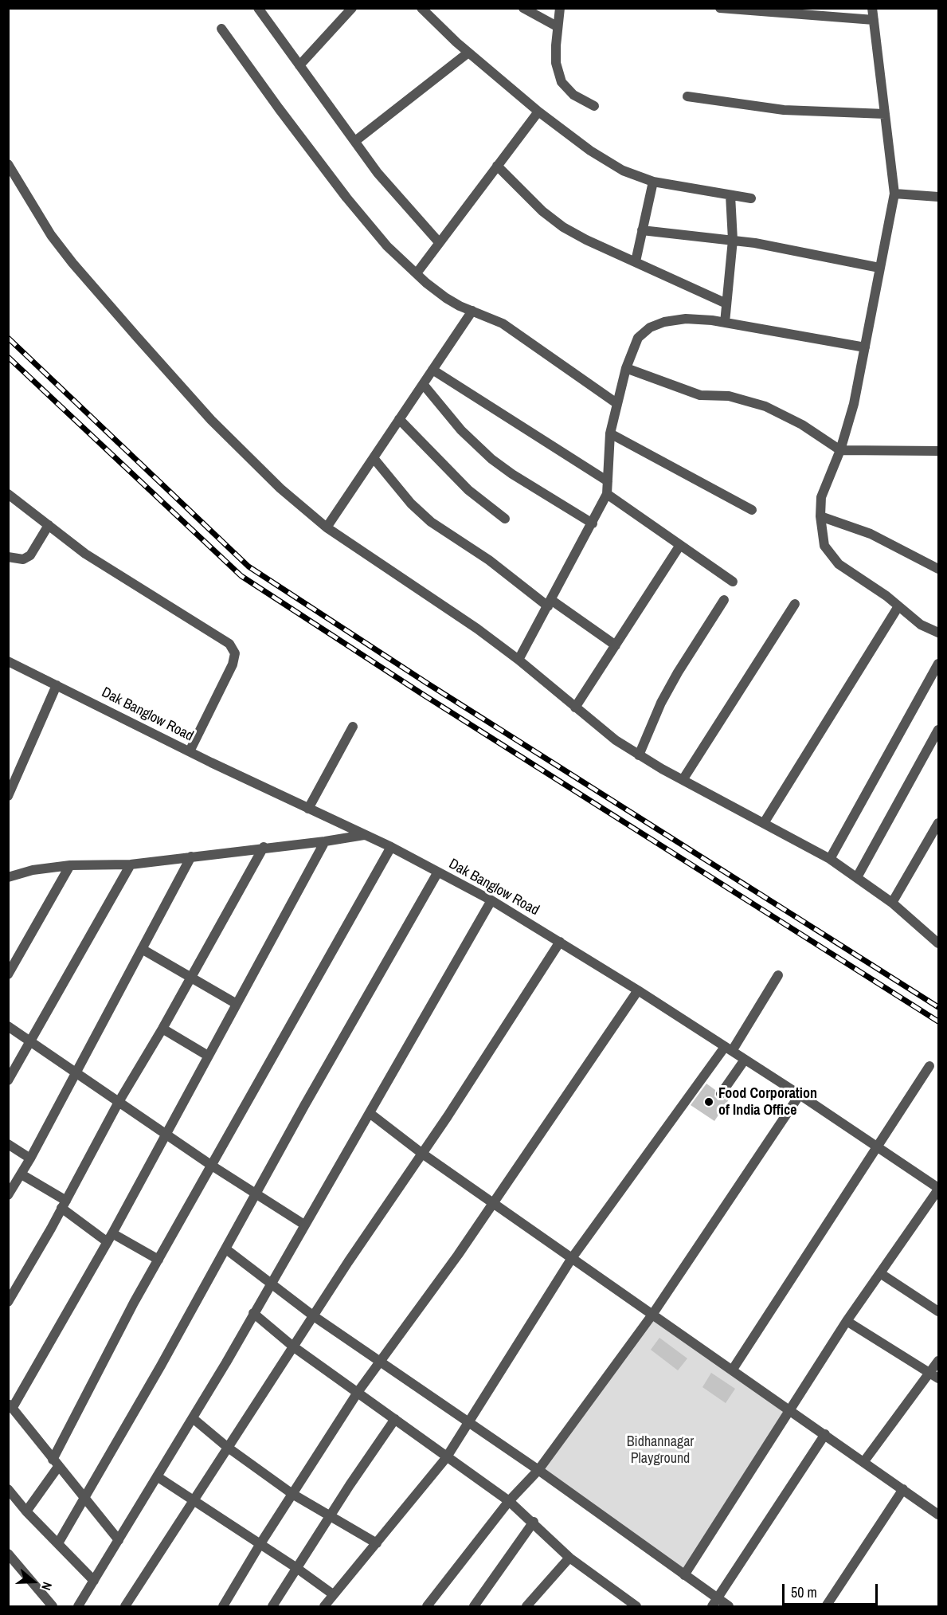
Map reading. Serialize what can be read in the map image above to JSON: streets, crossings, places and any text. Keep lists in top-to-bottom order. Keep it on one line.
{"streets":{"street":["Dak Banglow Road"]},"parks":["Bidhannagar Playground"],"places":["Food Corporation of India Office"],"scale_bar":"50 m","north":"right"}
